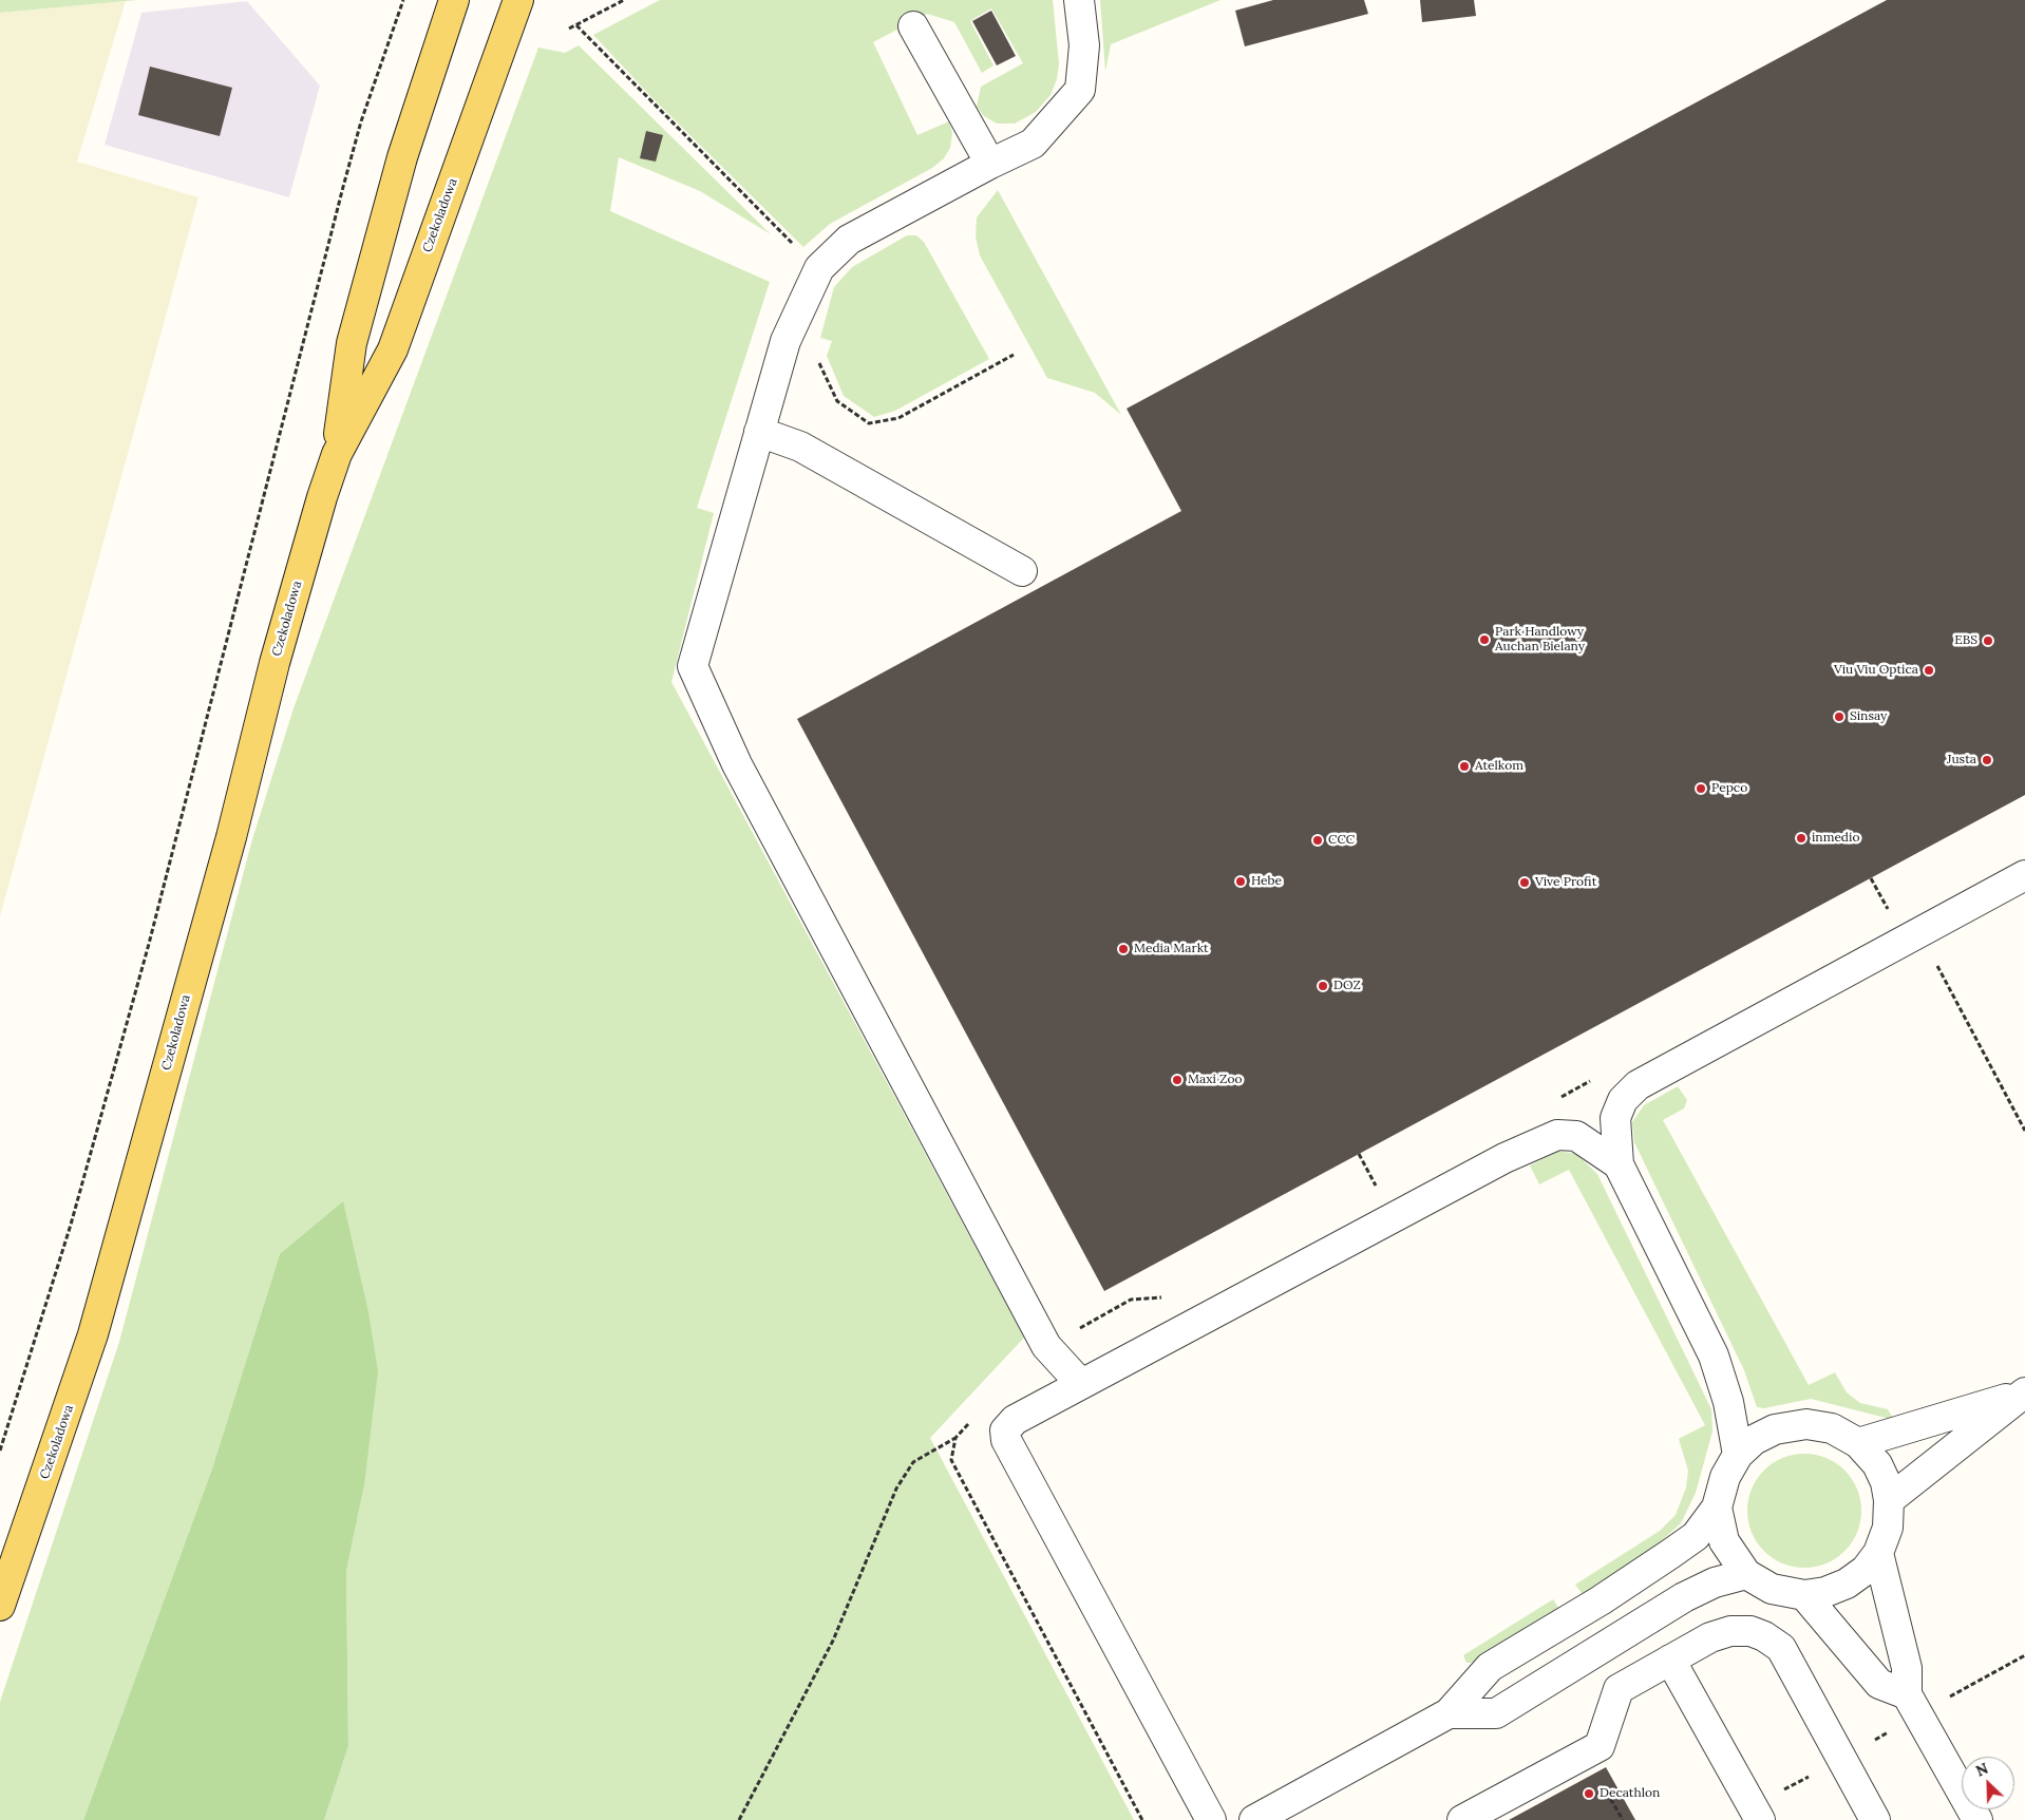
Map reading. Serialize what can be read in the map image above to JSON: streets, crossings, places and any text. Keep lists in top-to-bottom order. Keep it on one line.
{"streets":{"main road":["Czekoladowa"]},"places":["Park Handlowy Auchan Bielany","EBS","Viu Viu Optica","Sinsay","Justa","Atelkom","Pepco","inmedio","CCC","Hebe","Vive Profit","Media Markt","DOZ","Maxi Zoo","Decathlon"],"north":"top left"}
